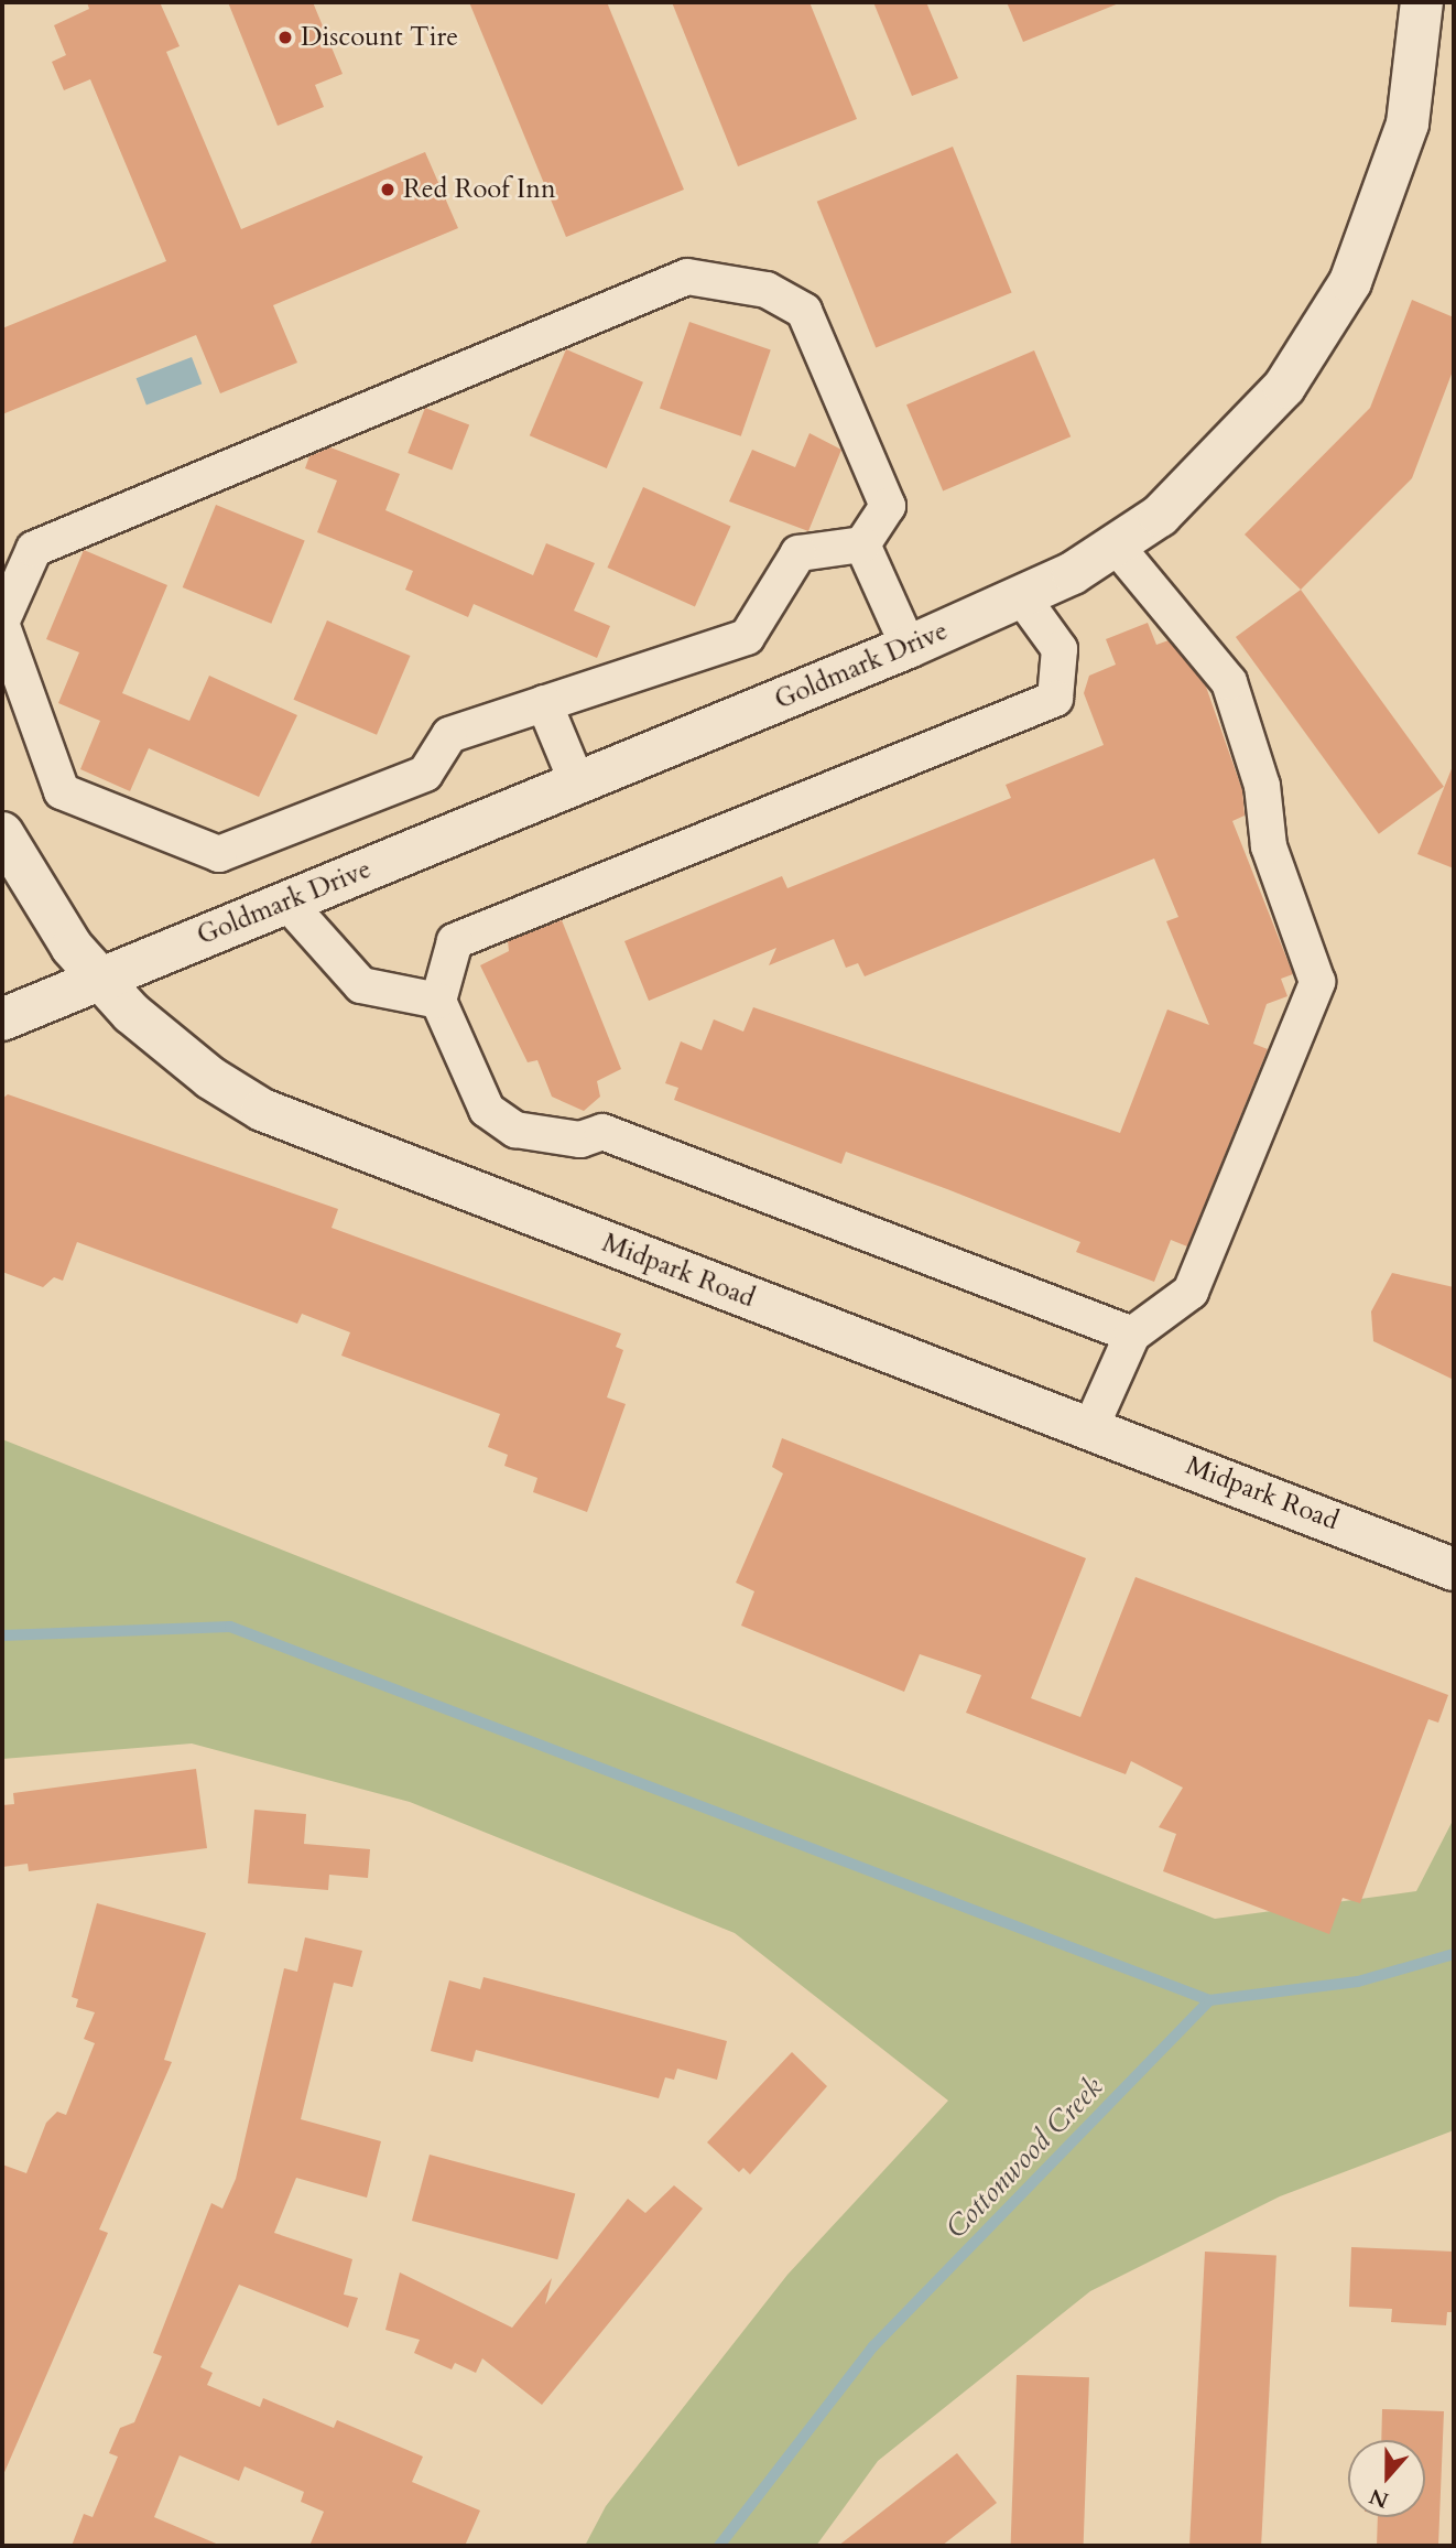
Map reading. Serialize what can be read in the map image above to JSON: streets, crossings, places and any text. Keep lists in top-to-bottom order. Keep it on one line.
{"streets":{"street":["Goldmark Drive","Midpark Road"]},"crossings":[["Goldmark Drive","Midpark Road"]],"water":["Cottonwood Creek"],"places":["Discount Tire","Red Roof Inn"],"north":"bottom"}
